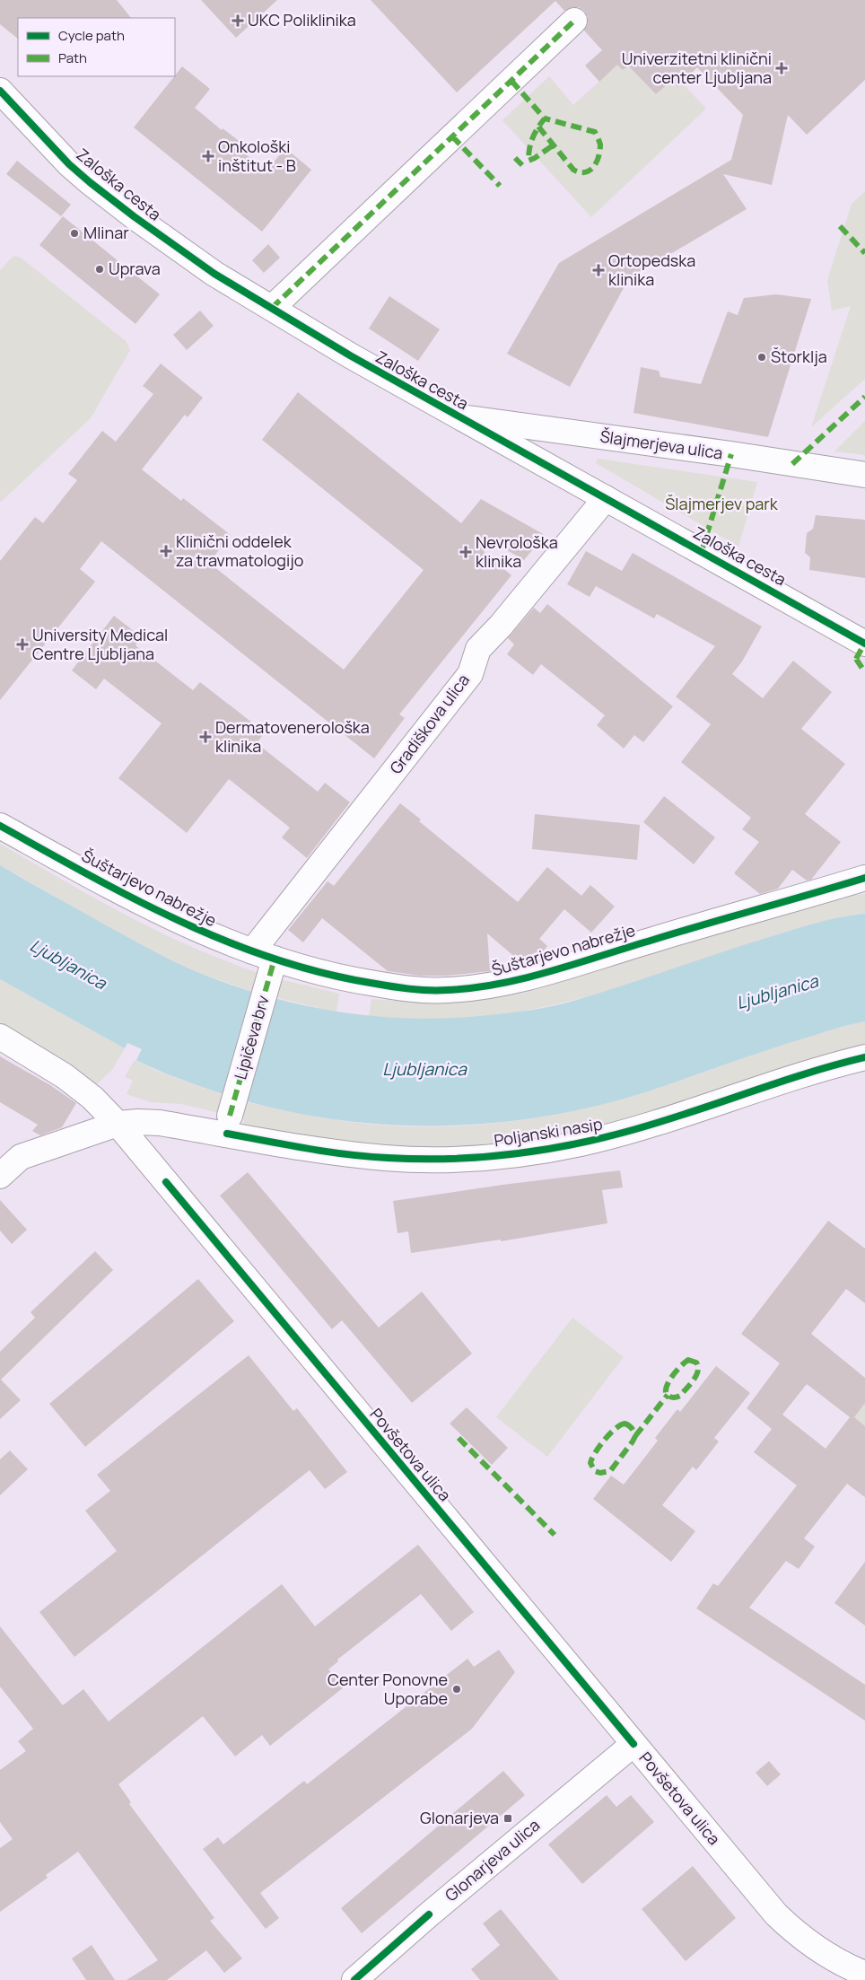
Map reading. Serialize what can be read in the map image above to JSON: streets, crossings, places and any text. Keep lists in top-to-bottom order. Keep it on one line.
{"streets":{"street":["Zaloška cesta","Šlajmerjeva ulica","Gradiškova ulica","Šuštarjevo nabrežje","Lipičeva brv","Poljanski nasip","Povšetova ulica","Glonarjeva ulica"]},"crossings":[["Zaloška cesta","Šlajmerjeva ulica"],["Zaloška cesta","Gradiškova ulica"],["Gradiškova ulica","Šuštarjevo nabrežje"],["Gradiškova ulica","Lipičeva brv"],["Šuštarjevo nabrežje","Lipičeva brv"],["Poljanski nasip","Povšetova ulica"],["Povšetova ulica","Glonarjeva ulica"]],"water":["Ljubljanica"],"parks":["Šlajmerjev park"],"places":{"health":["UKC Poliklinika","Univerzitetni klinični center Ljubljana","Onkološki inštitut - B","Ortopedska klinika","Klinični oddelek za travmatologijo","Nevrološka klinika","University Medical Centre Ljubljana","Dermatovenerološka klinika"],"other":["Mlinar","Uprava","Štorklja","Center Ponovne Uporabe"],"transit":["Glonarjeva"]},"legend":["Cycle path","Path"]}
